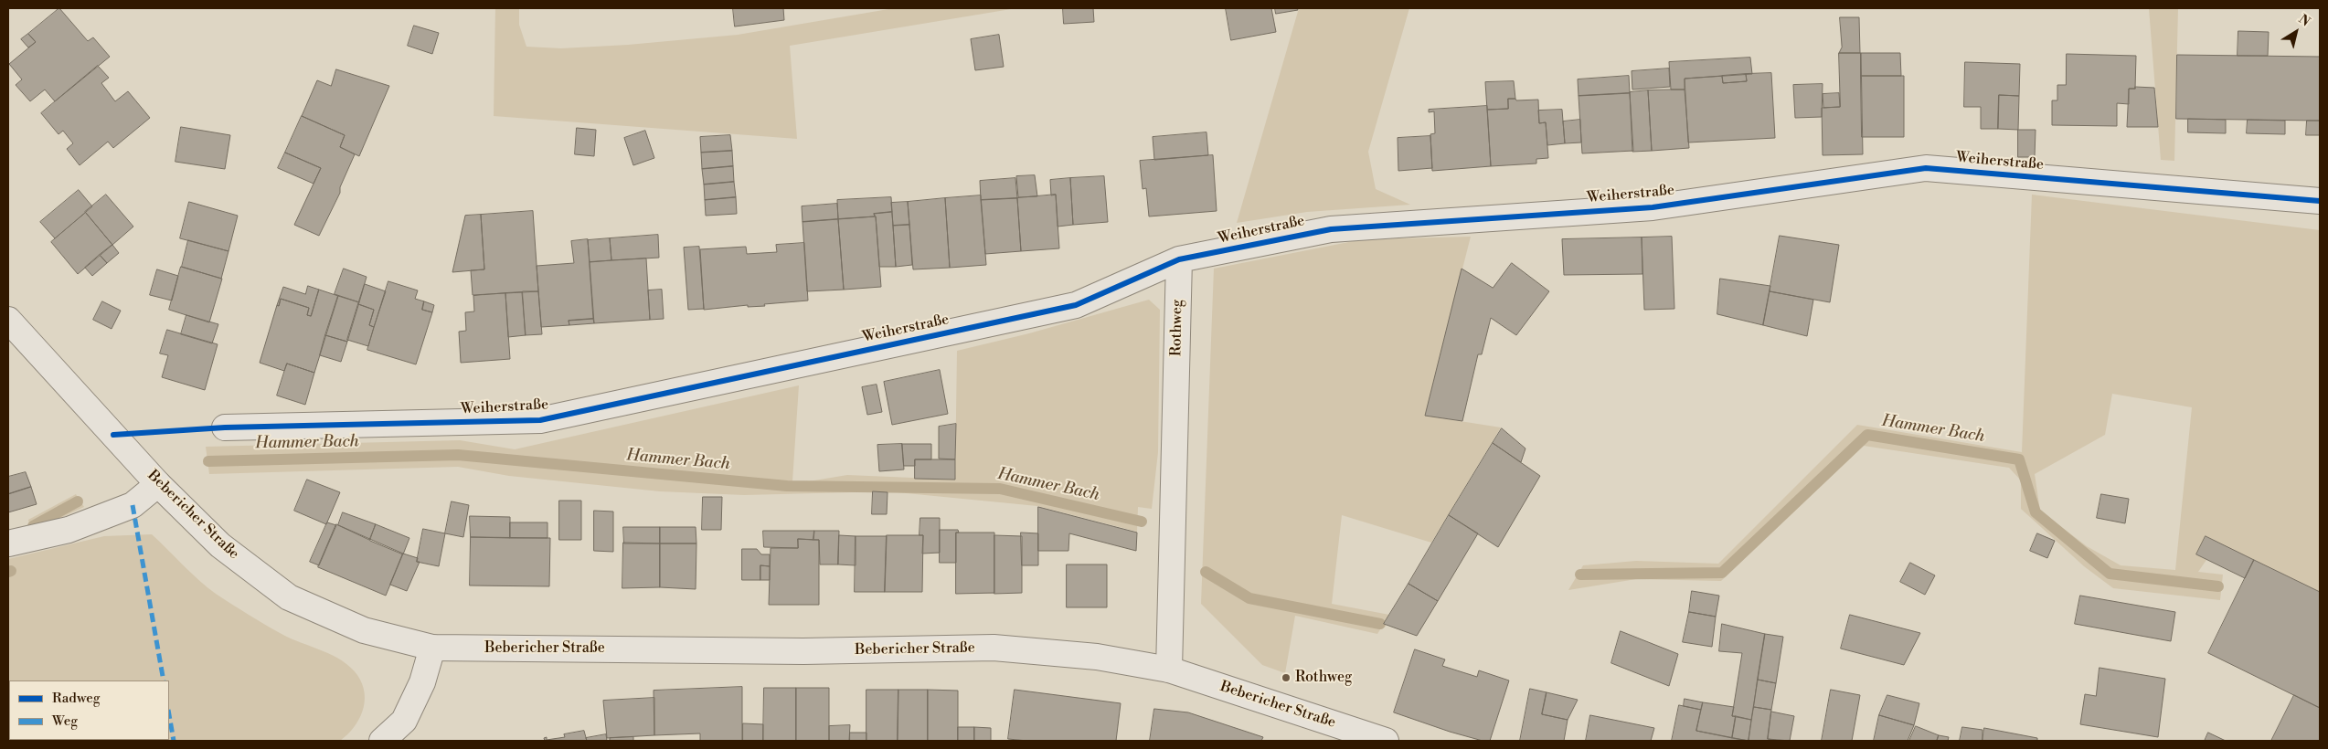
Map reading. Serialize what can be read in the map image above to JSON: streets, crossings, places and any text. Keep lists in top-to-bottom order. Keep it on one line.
{"streets":{"street":["Weiherstraße","Rothweg","Bebericher Straße"]},"crossings":[["Weiherstraße","Rothweg"],["Rothweg","Bebericher Straße"]],"water":["Hammer Bach"],"places":["Rothweg"],"legend":["Radweg","Weg"],"north":"top right"}
